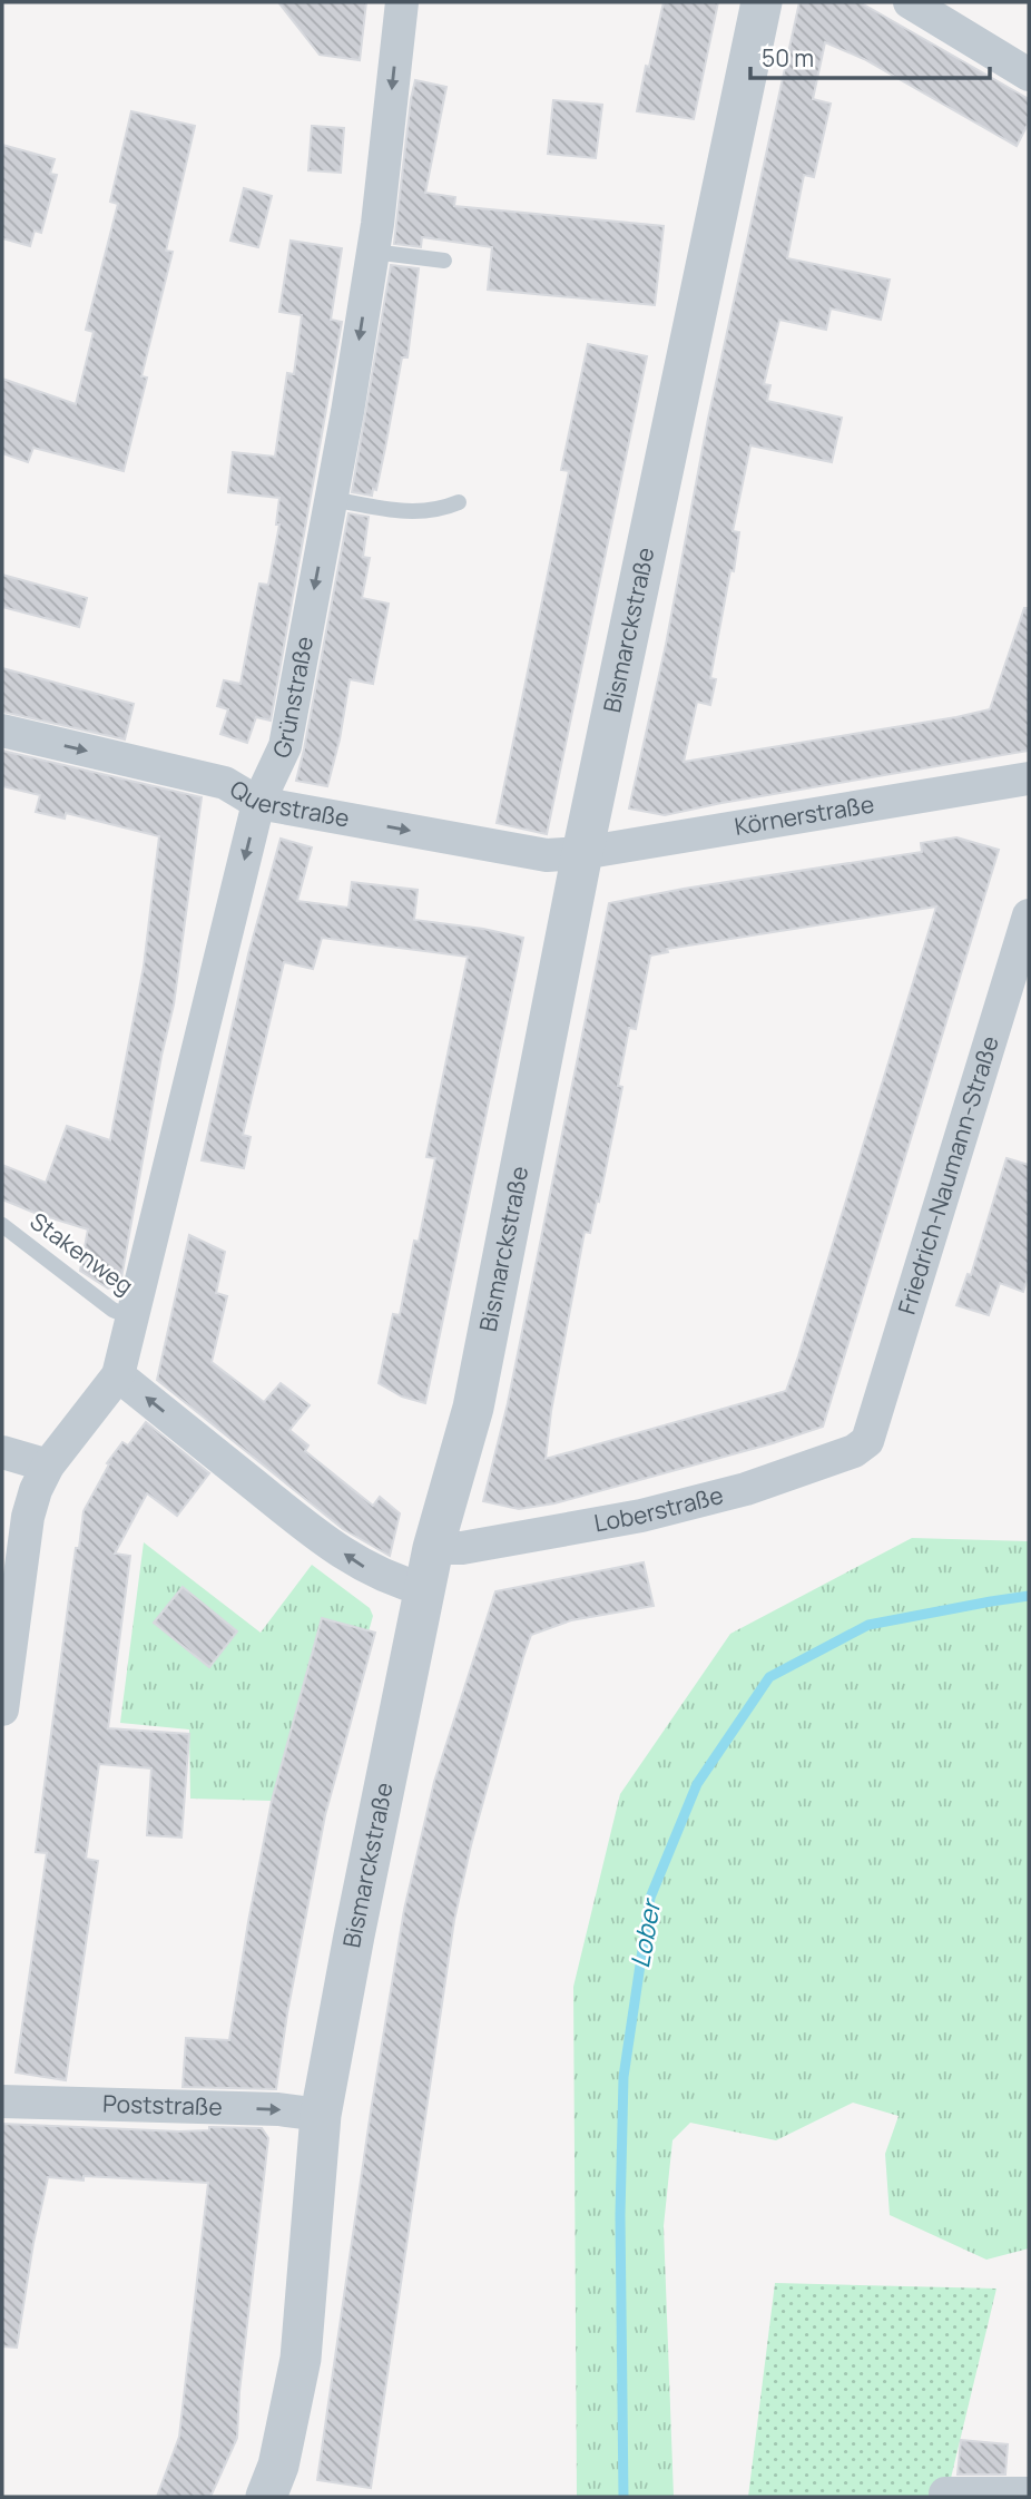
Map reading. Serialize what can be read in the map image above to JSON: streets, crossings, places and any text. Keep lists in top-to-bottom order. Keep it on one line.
{"streets":{"street":["Bismarckstraße","Grünstraße","Querstraße","Körnerstraße","Friedrich-Naumann-Straße","Loberstraße","Poststraße"],"lane":["Stakenweg"]},"crossings":[["Bismarckstraße","Querstraße"],["Bismarckstraße","Körnerstraße"],["Bismarckstraße","Loberstraße"],["Bismarckstraße","Poststraße"],["Grünstraße","Querstraße"],["Grünstraße","Stakenweg"],["Querstraße","Körnerstraße"],["Friedrich-Naumann-Straße","Loberstraße"]],"one_way":["Grünstraße","Querstraße","Poststraße"],"water":["Lober"],"scale_bar":"50 m"}
